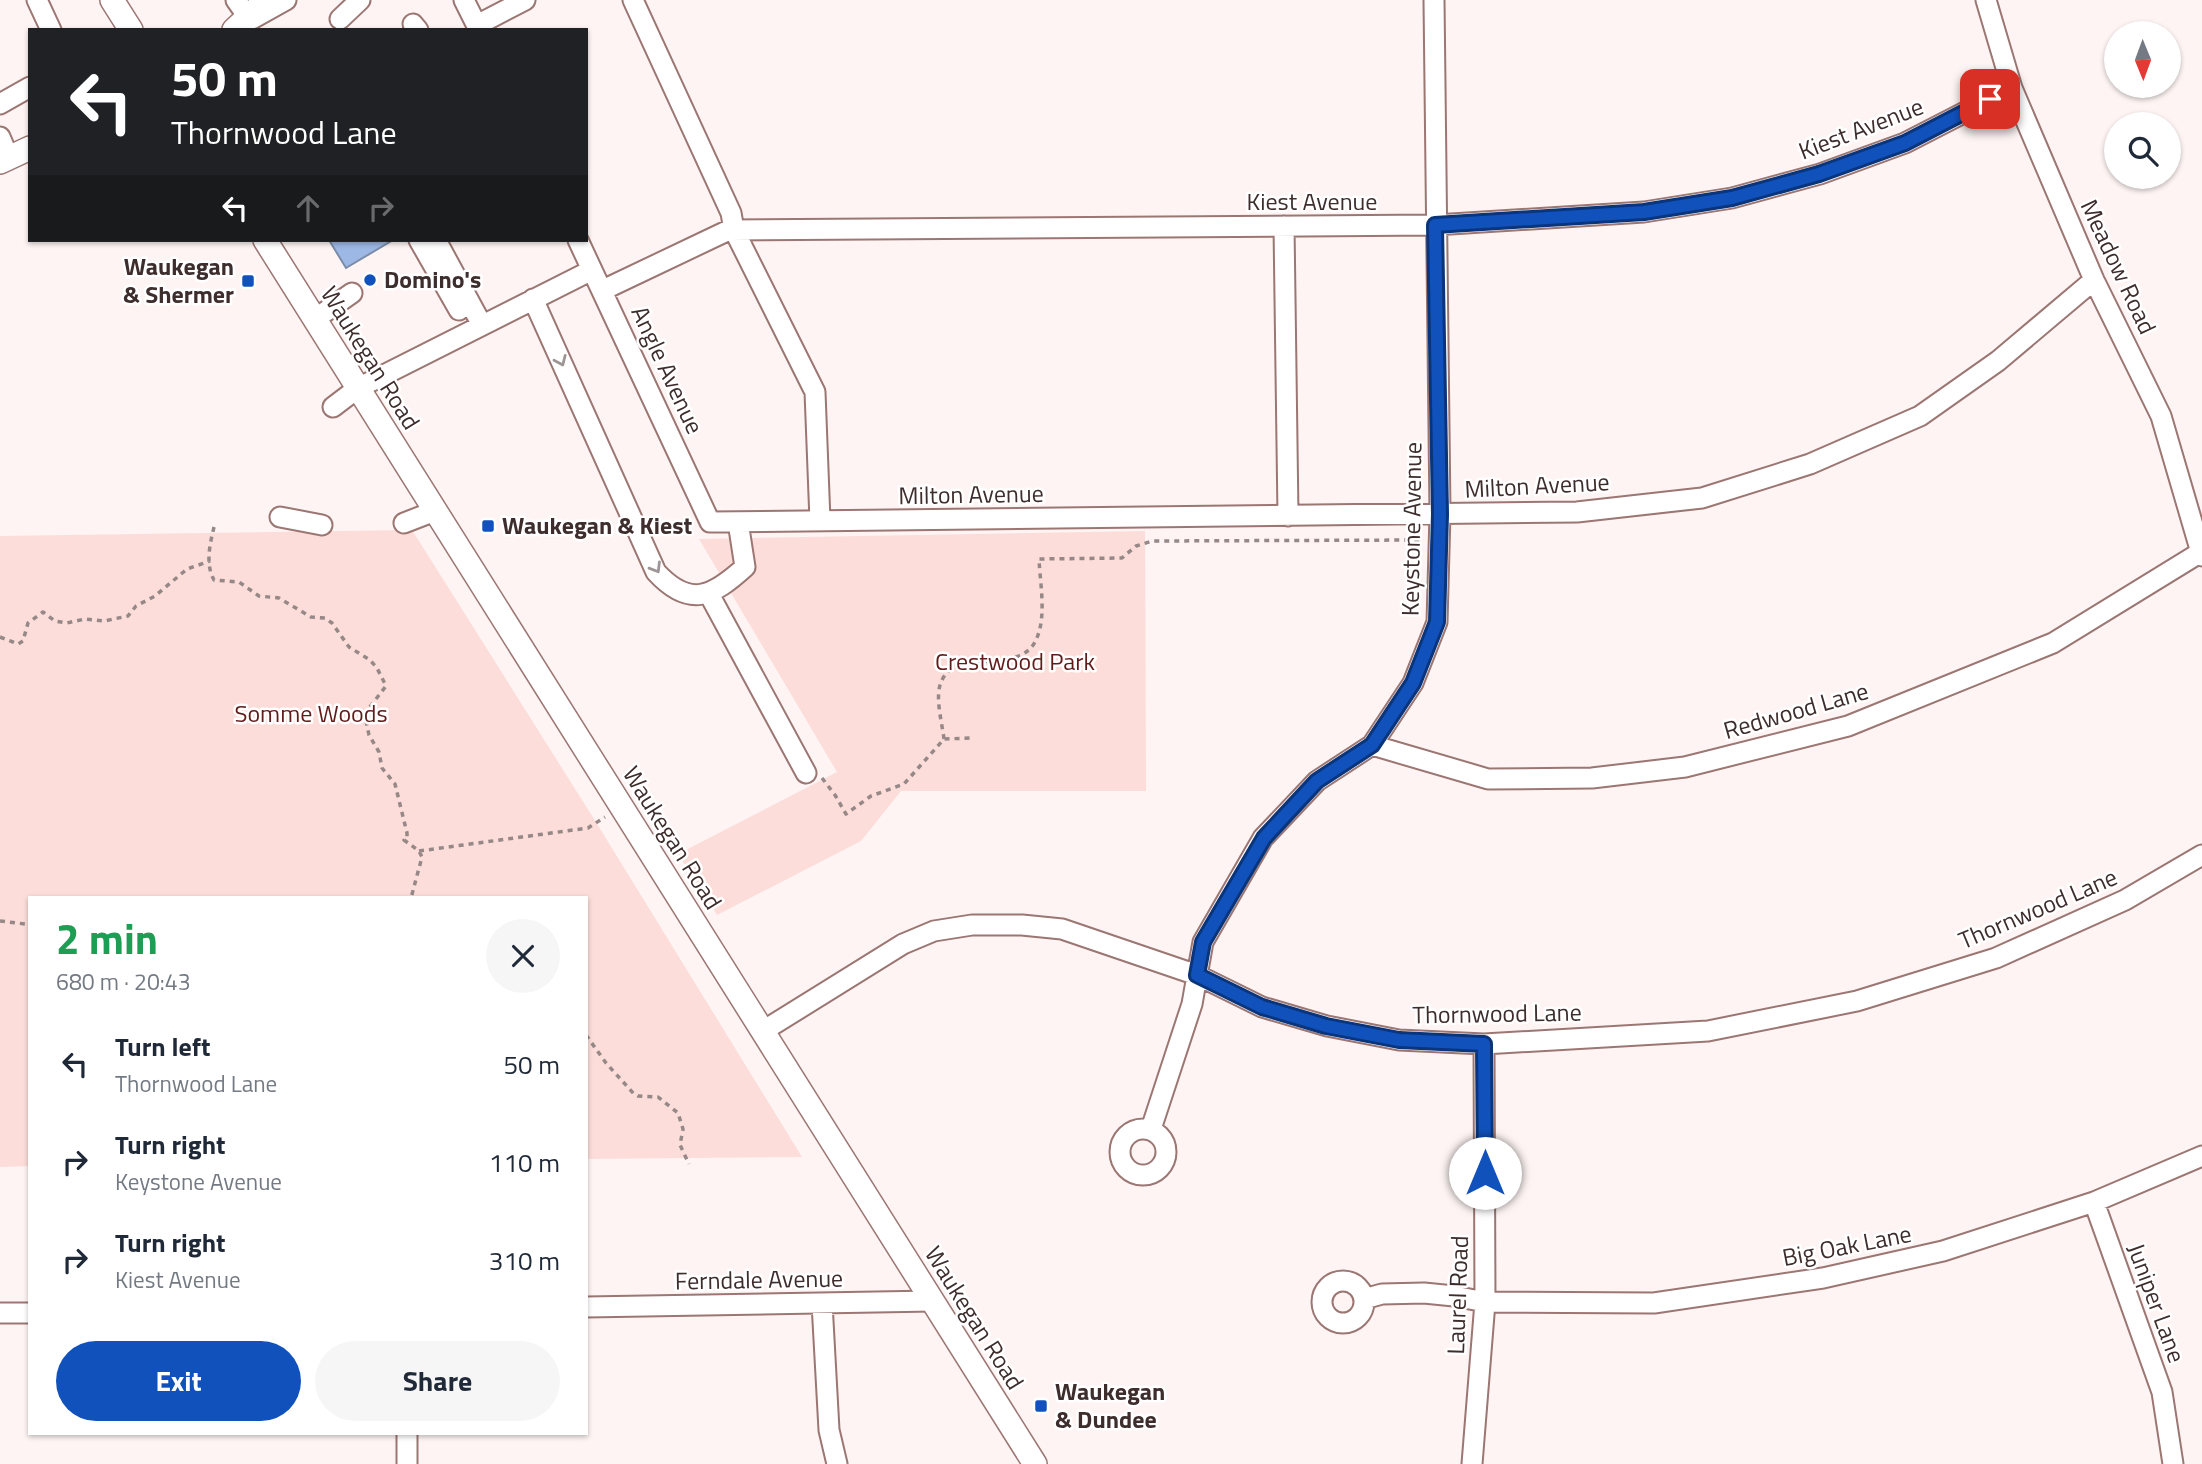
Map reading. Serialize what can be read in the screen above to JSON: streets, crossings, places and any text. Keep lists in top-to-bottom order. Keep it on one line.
{"streets":{"main road":["Waukegan Road"],"street":["Kiest Avenue","Meadow Road","Angle Avenue","Milton Avenue","Keystone Avenue","Redwood Lane","Thornwood Lane","Big Oak Lane","Ferndale Avenue","Laurel Road","Juniper Lane"]},"crossings":[["Kiest Avenue","Meadow Road"],["Kiest Avenue","Angle Avenue"],["Kiest Avenue","Keystone Avenue"],["Meadow Road","Milton Avenue"],["Meadow Road","Redwood Lane"],["Waukegan Road","Thornwood Lane"],["Waukegan Road","Ferndale Avenue"],["Angle Avenue","Milton Avenue"],["Milton Avenue","Keystone Avenue"],["Keystone Avenue","Redwood Lane"],["Keystone Avenue","Thornwood Lane"],["Thornwood Lane","Laurel Road"],["Big Oak Lane","Laurel Road"],["Big Oak Lane","Juniper Lane"]],"parks":["Crestwood Park","Somme Woods"],"places":{"other":["Domino's"],"transit":["Waukegan & Shermer","Waukegan & Kiest","Waukegan & Dundee"]},"north":"bottom","page":{"turn":["50 m","Thornwood Lane"],"heading":["2 min","680 m · 20:43"],"list":[{"name":"Turn left","note":"Thornwood Lane","value":"50 m"},{"name":"Turn right","note":"Keystone Avenue","value":"110 m"},{"name":"Turn right","note":"Kiest Avenue","value":"310 m"}],"buttons":["Exit","Share"]}}
